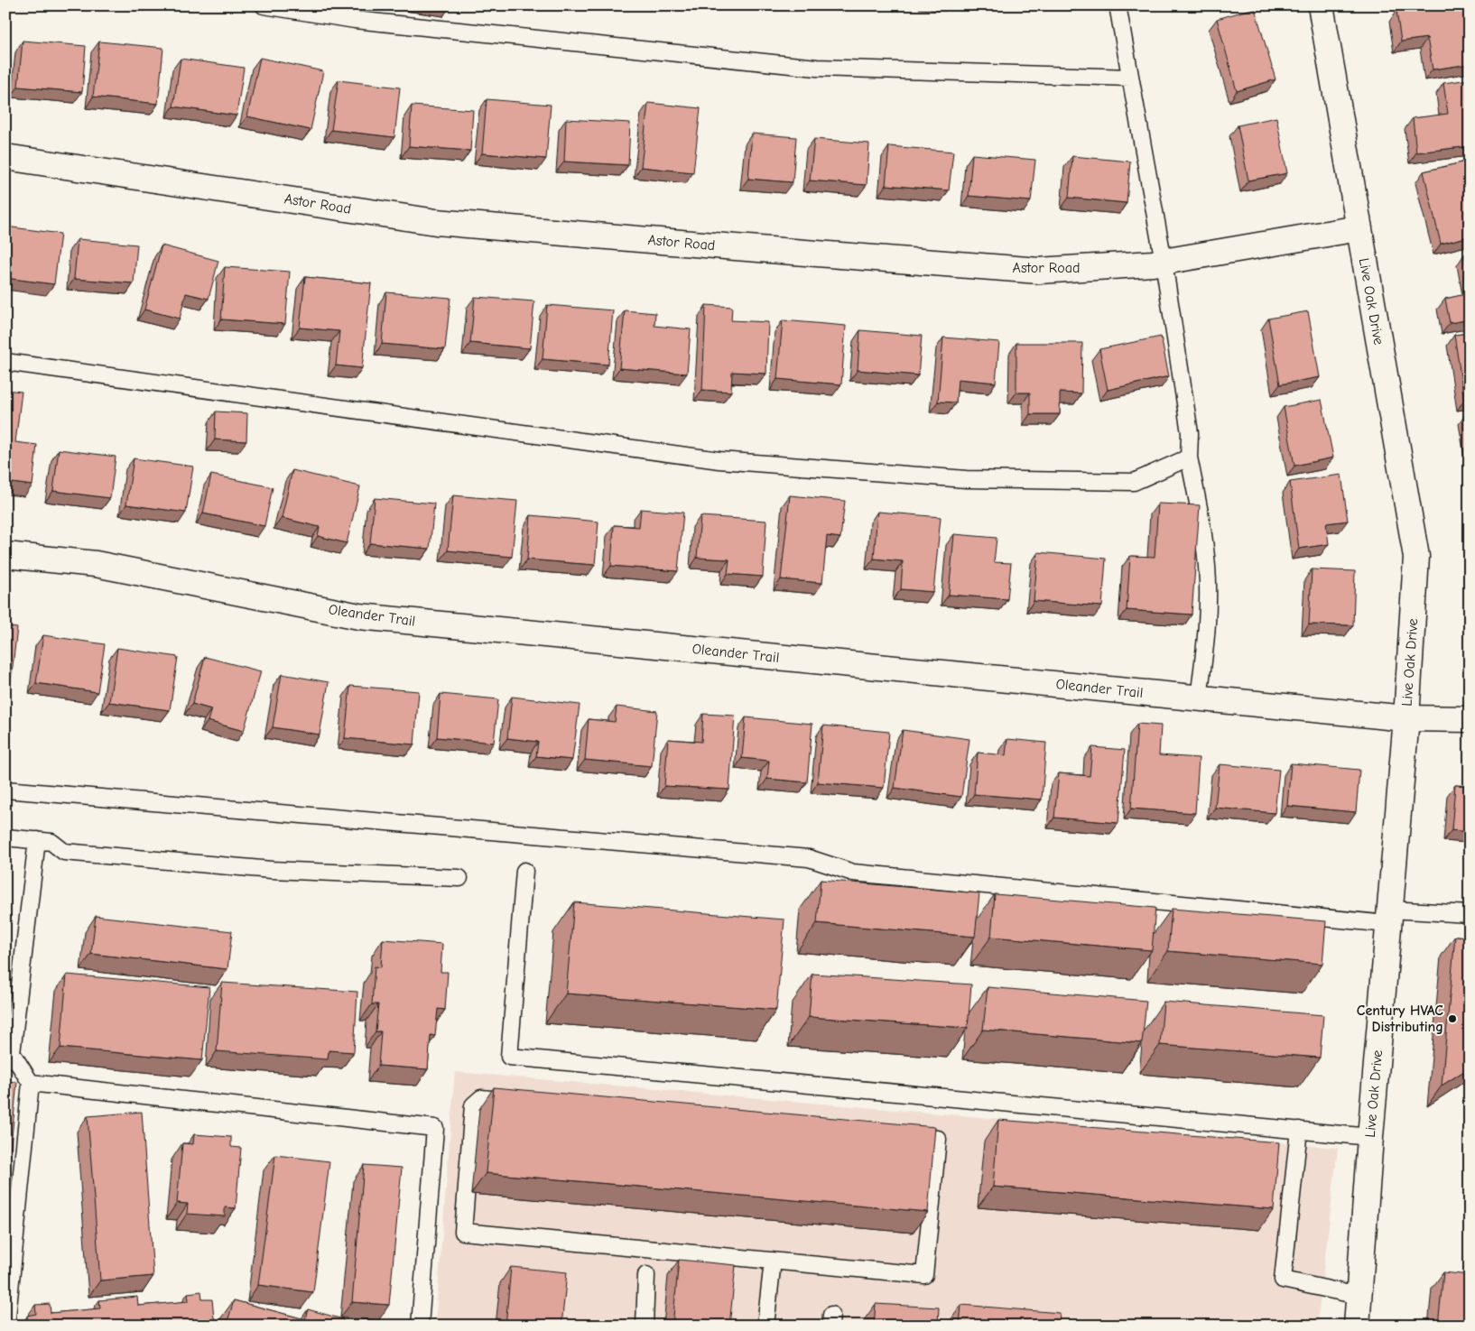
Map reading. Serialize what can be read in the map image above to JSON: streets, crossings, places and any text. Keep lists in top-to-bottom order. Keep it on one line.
{"streets":{"street":["Astor Road","Live Oak Drive","Oleander Trail"]},"crossings":[["Astor Road","Live Oak Drive"],["Live Oak Drive","Oleander Trail"]],"places":["Century HVAC Distributing"]}
